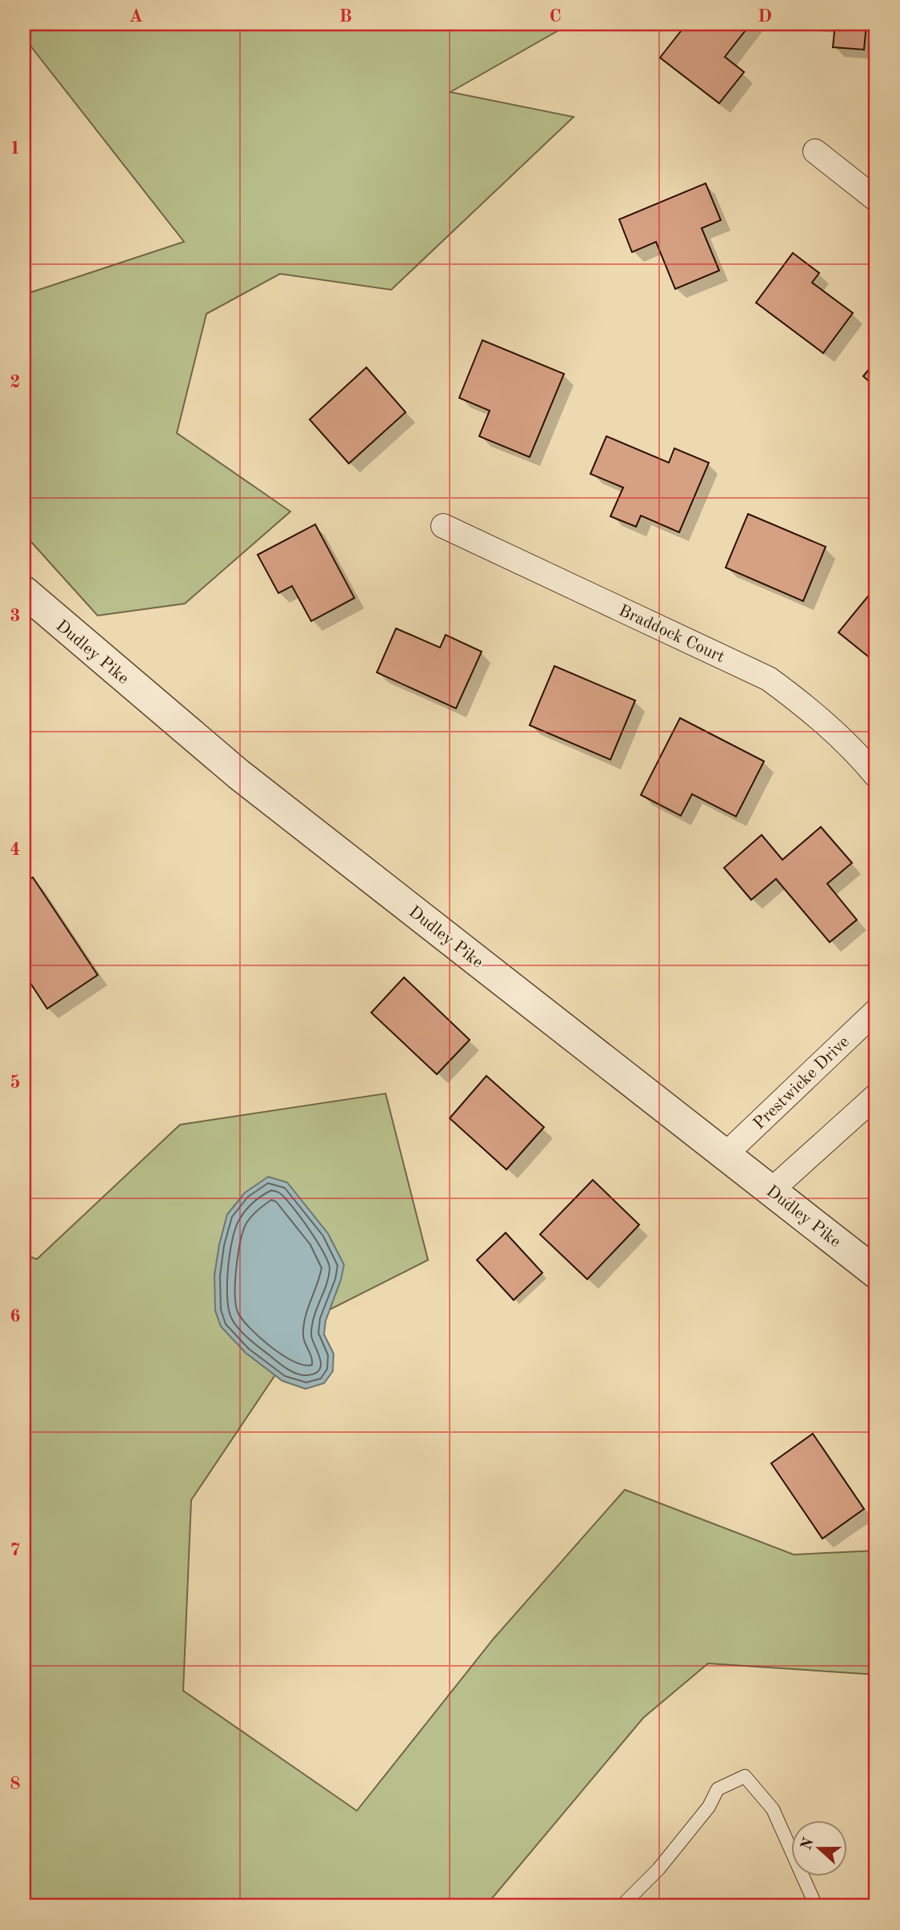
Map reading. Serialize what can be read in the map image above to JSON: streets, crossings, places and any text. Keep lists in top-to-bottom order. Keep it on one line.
{"streets":{"street":["Braddock Court","Dudley Pike","Prestwicke Drive"]},"crossings":[["Dudley Pike","Prestwicke Drive"]],"north":"left","grid":{"columns":["A","B","C","D"],"rows":["1","2","3","4","5","6","7","8"]}}
